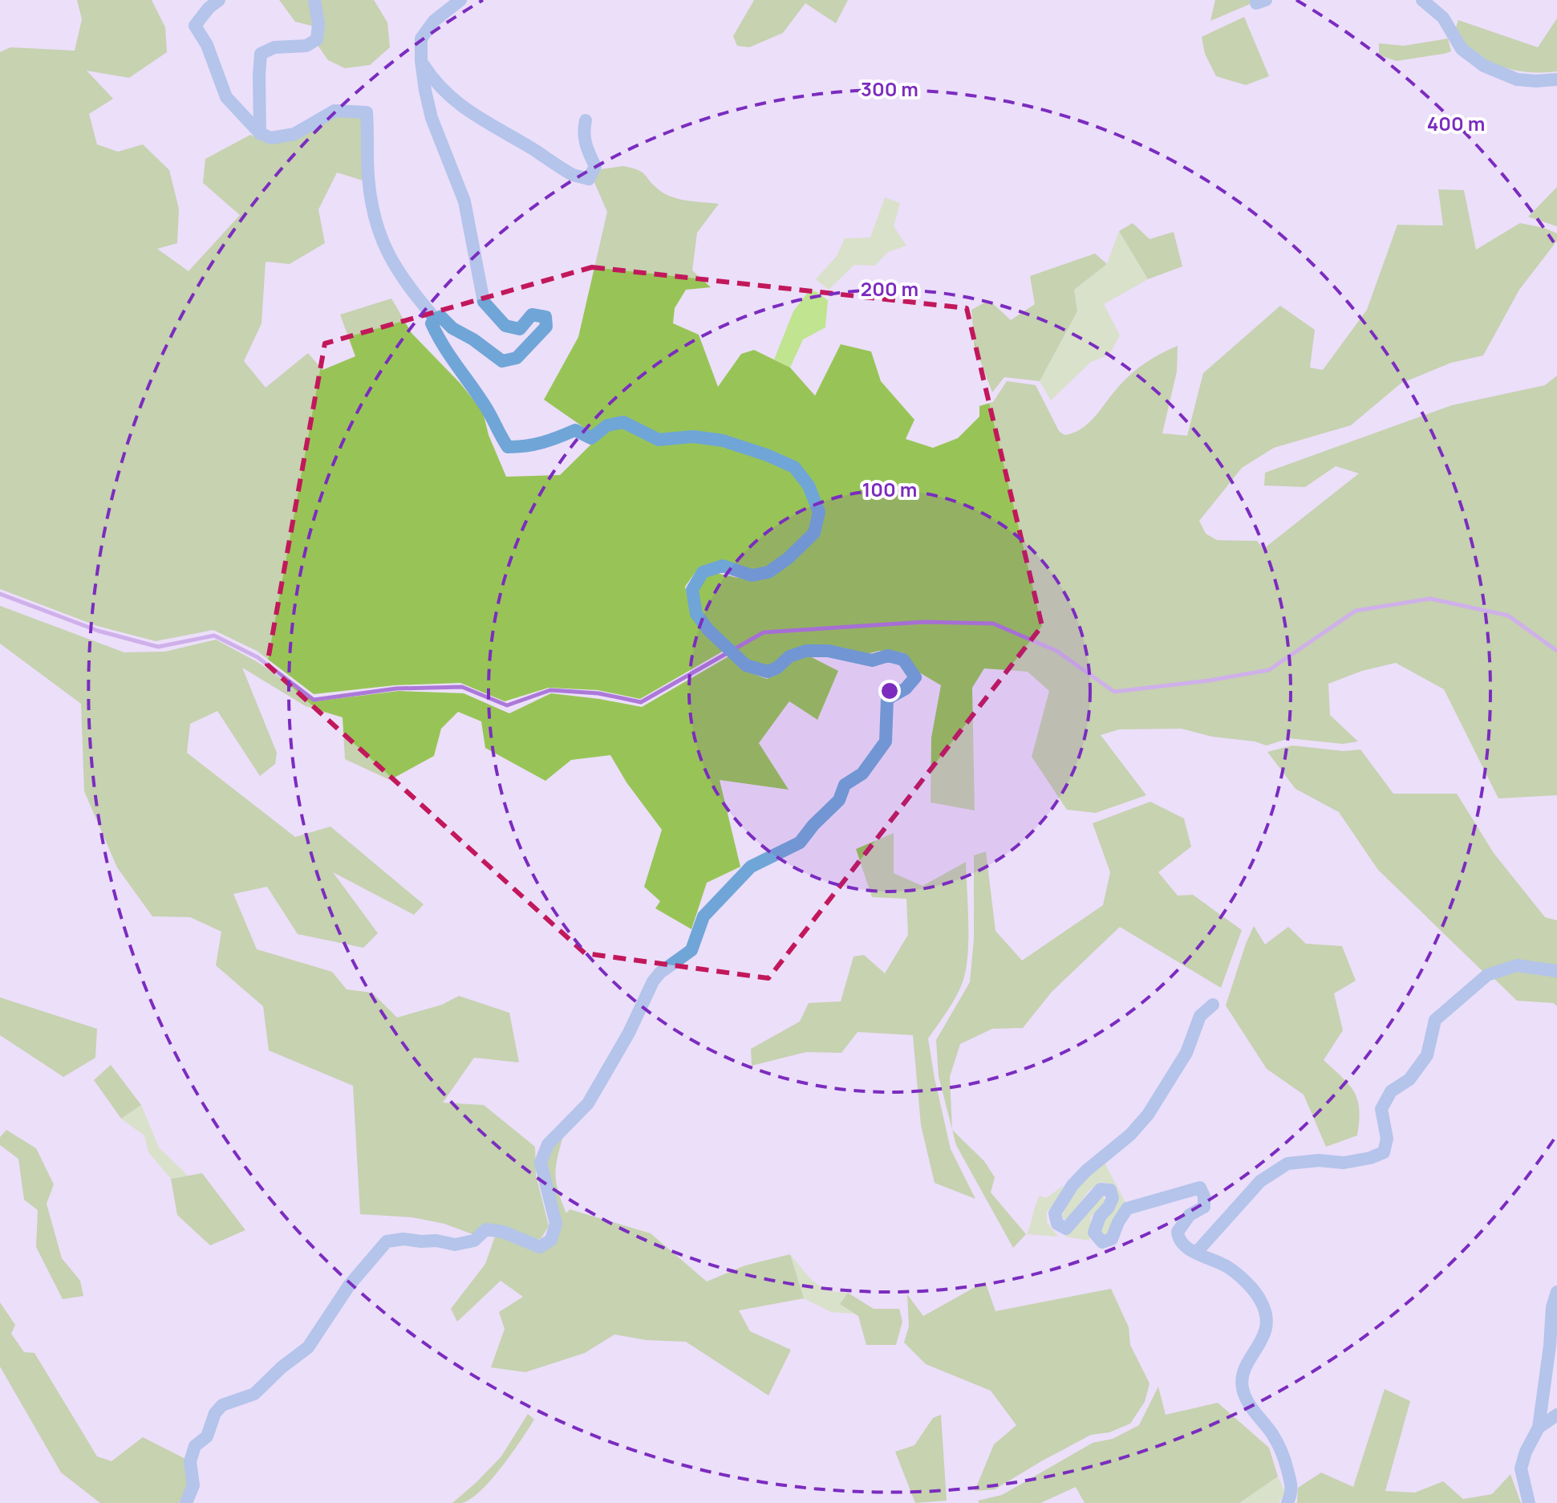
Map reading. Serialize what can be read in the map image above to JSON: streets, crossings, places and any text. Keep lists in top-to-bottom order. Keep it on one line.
{"rings":["300 m","400 m","200 m","100 m"]}
